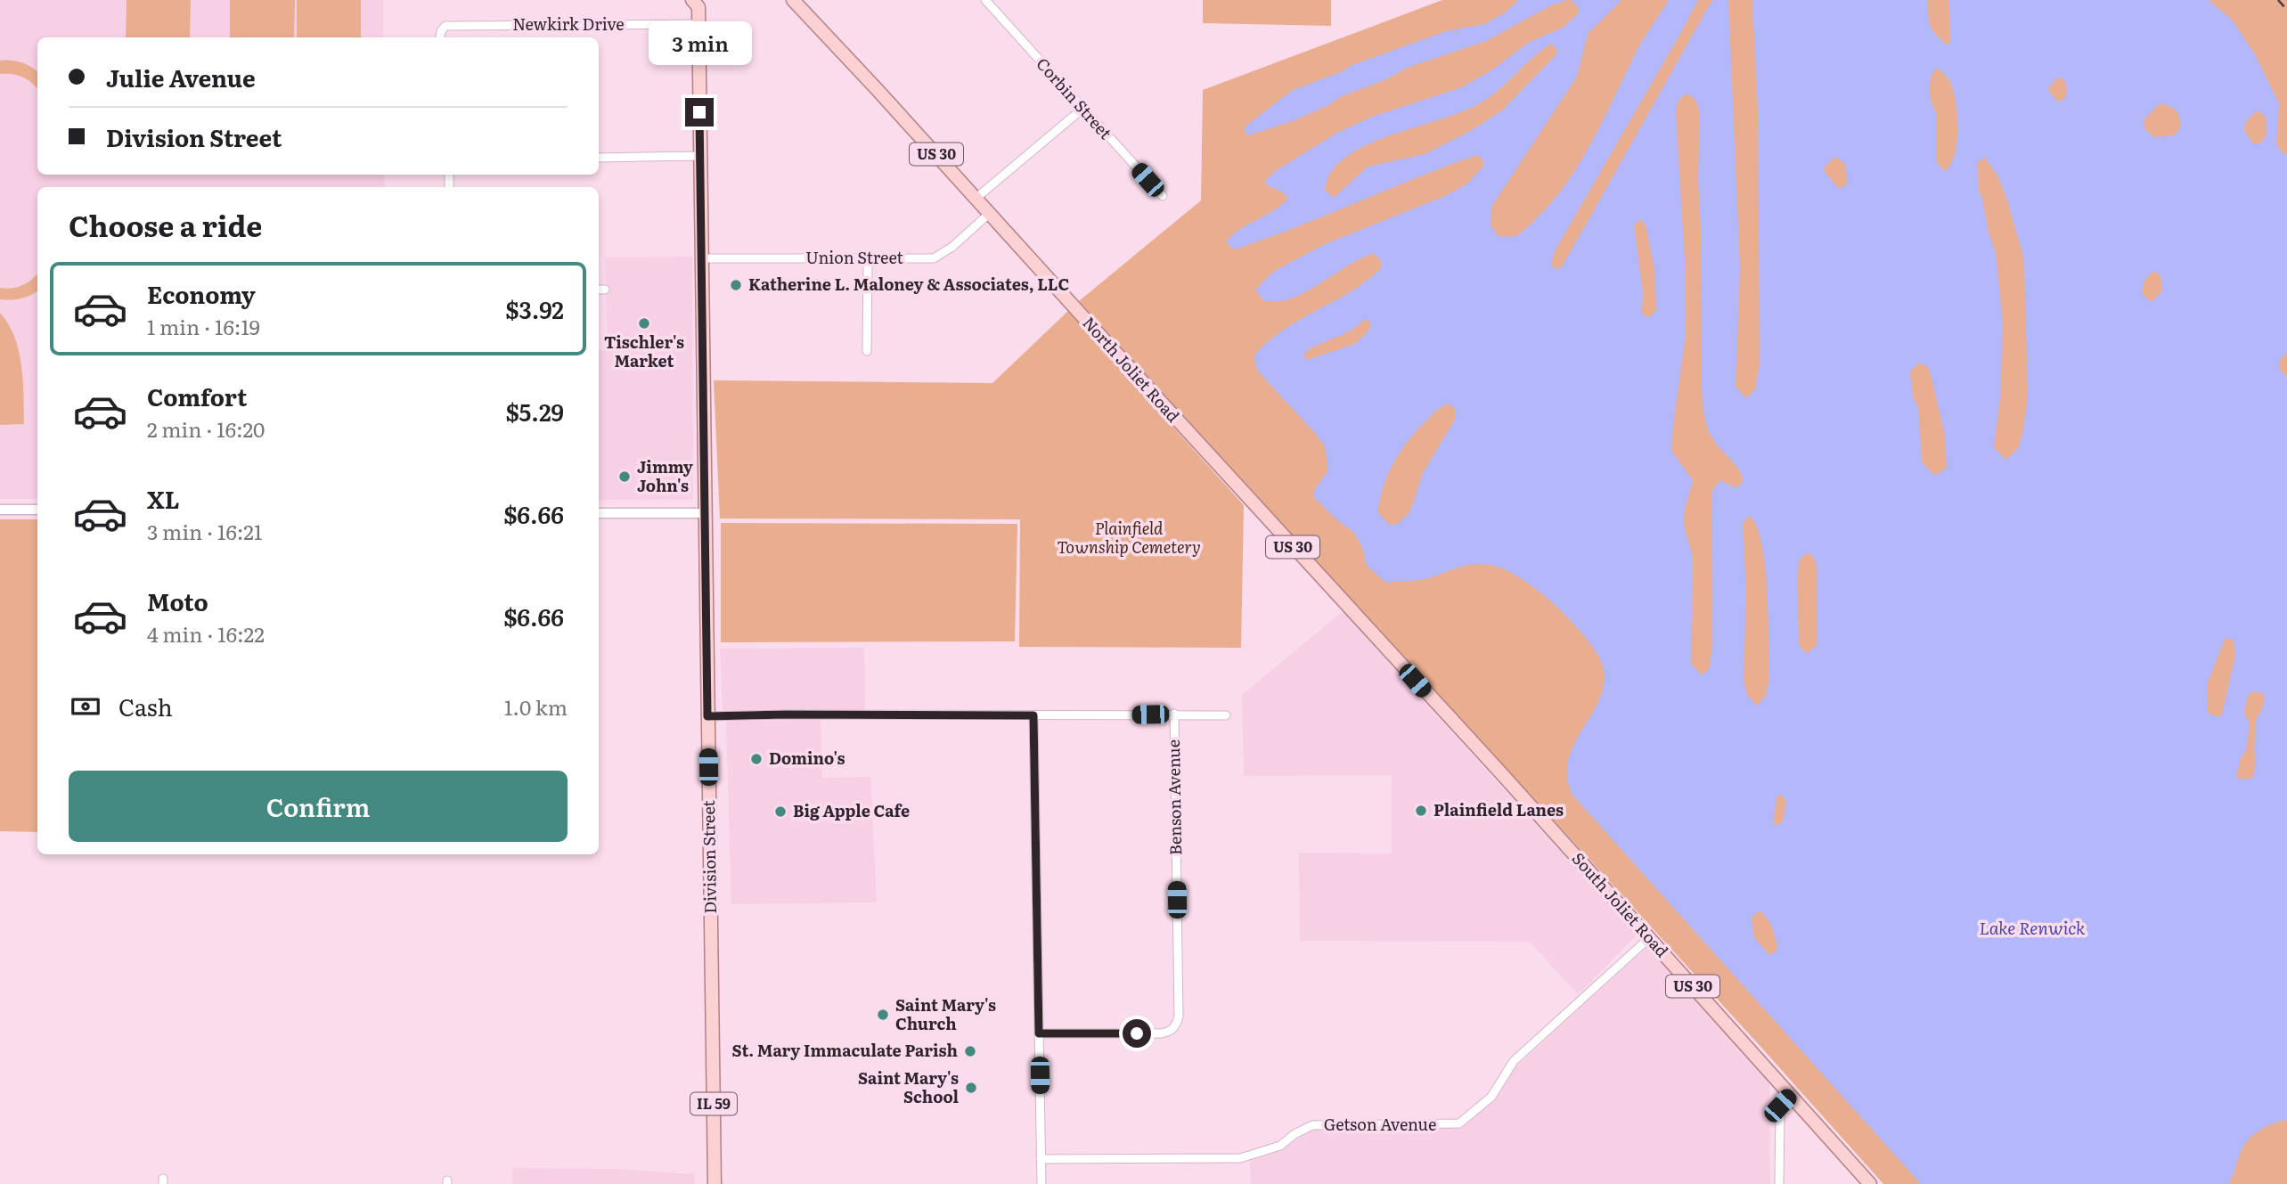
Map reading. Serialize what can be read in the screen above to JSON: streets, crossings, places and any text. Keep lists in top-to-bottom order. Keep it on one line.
{"streets":{"main road":["US 30","North Joliet Road","Division Street","South Joliet Road","IL 59"],"street":["Newkirk Drive","Corbin Street","Union Street","Benson Avenue","Getson Avenue"]},"crossings":[["Newkirk Drive","Division Street"],["Union Street","North Joliet Road"],["Union Street","Division Street"],["North Joliet Road","South Joliet Road"],["South Joliet Road","Getson Avenue"]],"water":["Lake Renwick"],"parks":["Plainfield Township Cemetery"],"places":["Katherine L. Maloney & Associates, LLC","Tischler's Market","Jimmy John's","Domino's","Plainfield Lanes","Big Apple Cafe","Saint Mary's Church","St. Mary Immaculate Parish","Saint Mary's School"],"page":{"bubble":"3 min","banner":["Julie Avenue","Division Street"],"heading":"Choose a ride","list":[{"name":"Economy","note":"1 min · 16:19","value":"$3.92"},{"name":"Comfort","note":"2 min · 16:20","value":"$5.29"},{"name":"XL","note":"3 min · 16:21","value":"$6.66"},{"name":"Moto","note":"4 min · 16:22","value":"$6.66"}],"pay":["Cash","1.0 km"],"buttons":"Confirm"}}
